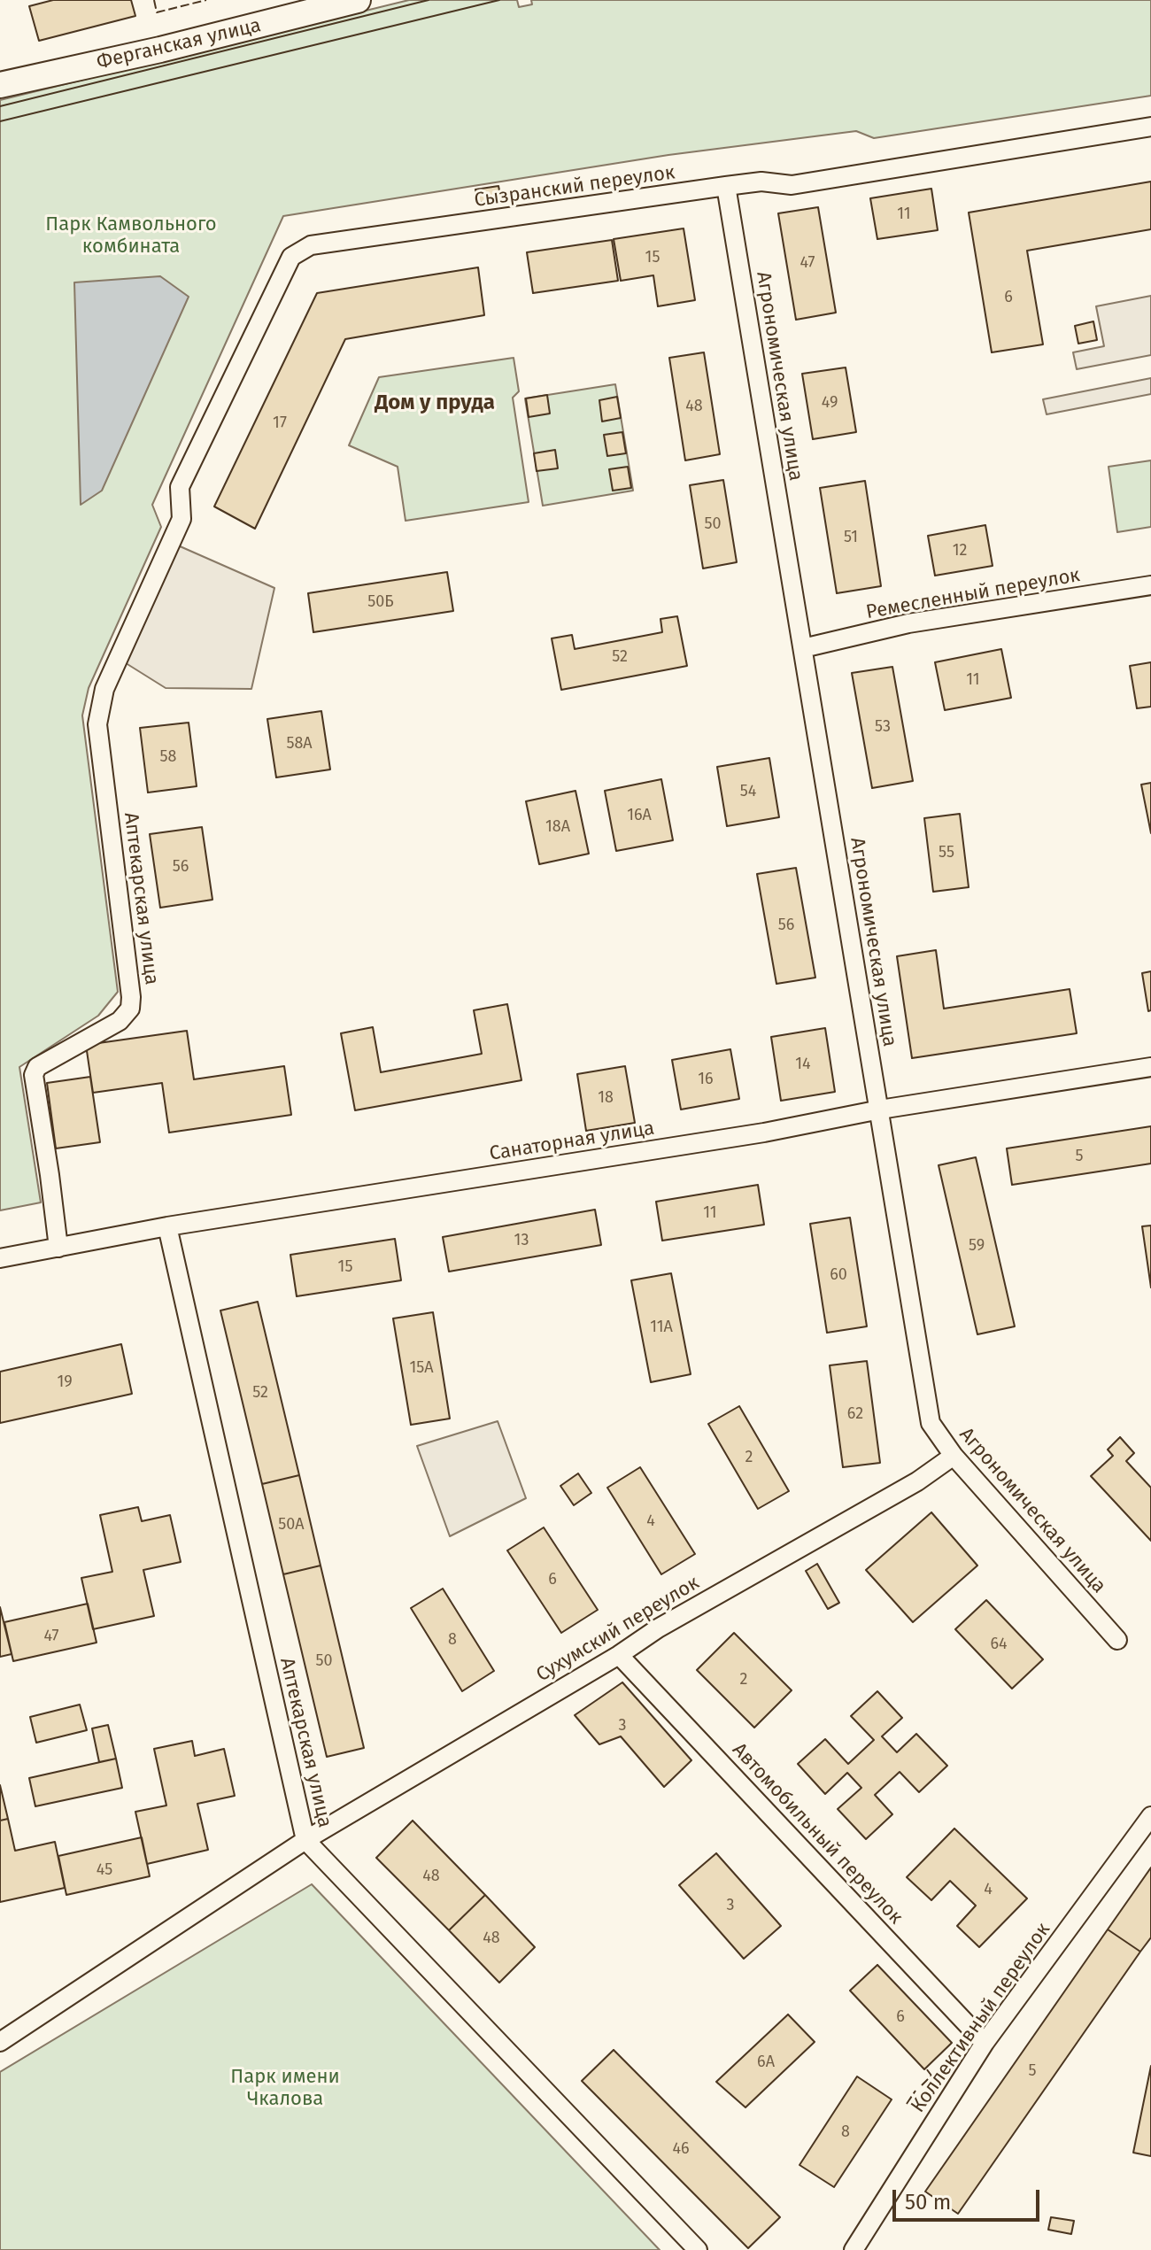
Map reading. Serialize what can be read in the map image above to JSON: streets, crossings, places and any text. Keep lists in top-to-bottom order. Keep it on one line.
{"streets":{"street":["Ферганская улица","Сызранский переулок","Агрономическая улица","Ремесленный переулок","Аптекарская улица","Санаторная улица","Сухумский переулок","Автомобильный переулок","Коллективный переулок"]},"crossings":[["Сызранский переулок","Агрономическая улица"],["Сызранский переулок","Аптекарская улица"],["Агрономическая улица","Ремесленный переулок"],["Агрономическая улица","Санаторная улица"],["Агрономическая улица","Сухумский переулок"],["Аптекарская улица","Санаторная улица"],["Аптекарская улица","Сухумский переулок"],["Сухумский переулок","Автомобильный переулок"],["Автомобильный переулок","Коллективный переулок"]],"districts":["Дом у пруда"],"parks":["Парк Камвольного комбината","Парк имени Чкалова"],"house_numbers":["11","15","47","6","49","48","17","50","51","12","50Б","52","11","53","58А","58","54","16А","18А","55","56","56","14","16","18","5","11","13","59","15","60","11А","15А","19","52","62","2","4","50А","6","47","8","64","50","2","3","45","48","4","3","48","6","6А","5","8","46"],"scale_bar":"50 m"}
